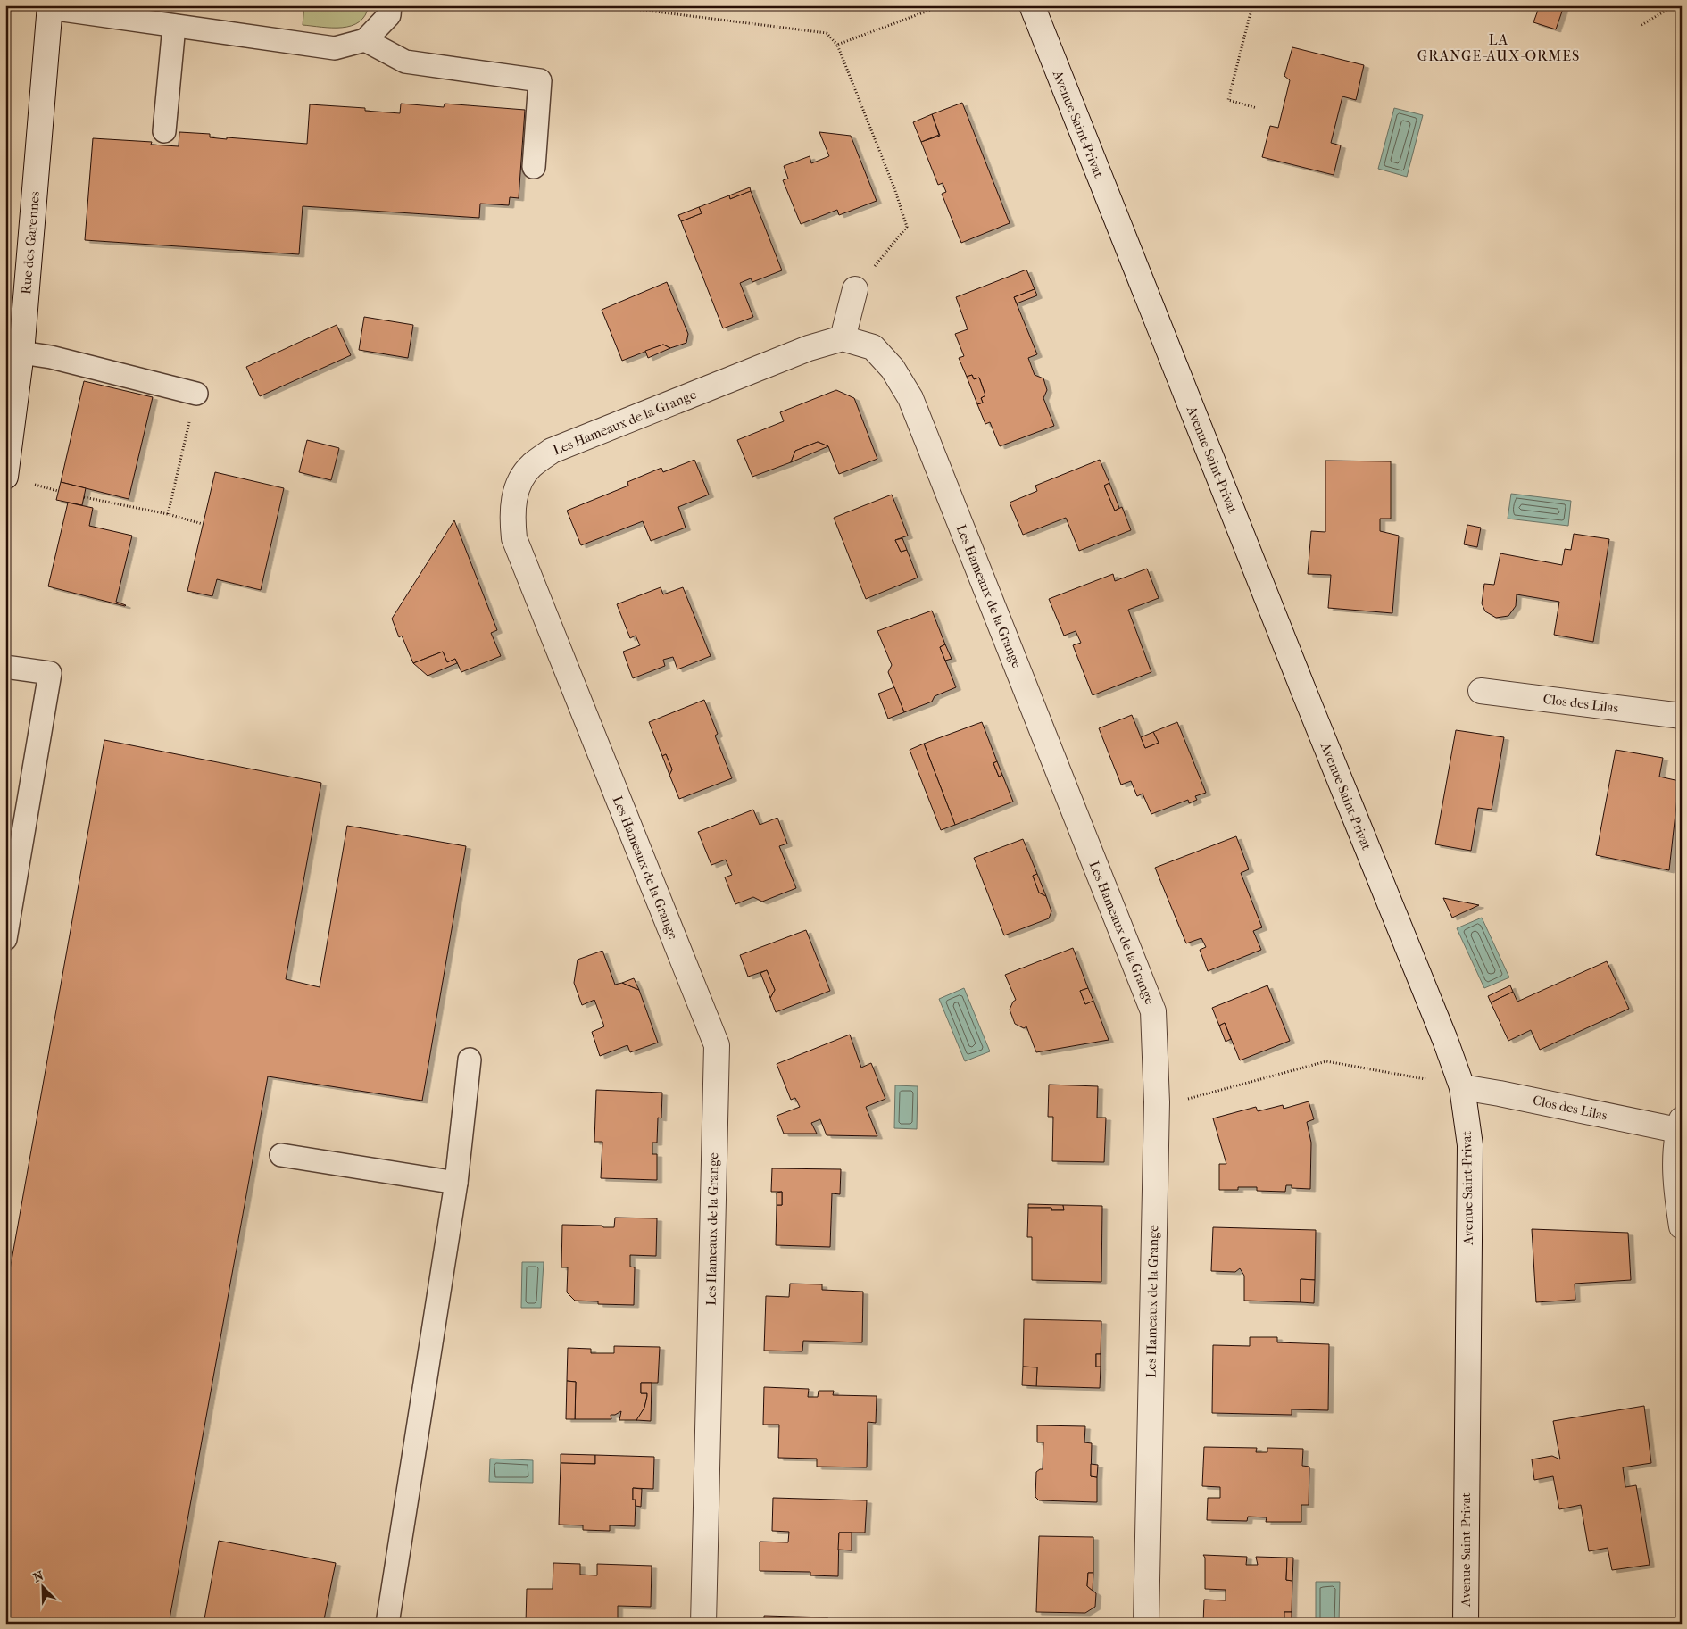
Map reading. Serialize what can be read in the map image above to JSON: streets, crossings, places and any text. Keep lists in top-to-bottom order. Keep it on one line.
{"streets":{"street":["Avenue Saint-Privat","Rue des Garennes","Les Hameaux de la Grange","Clos des Lilas"]},"crossings":[["Avenue Saint-Privat","Clos des Lilas"]],"districts":["LA GRANGE-AUX-ORMES"],"north":"top left"}
